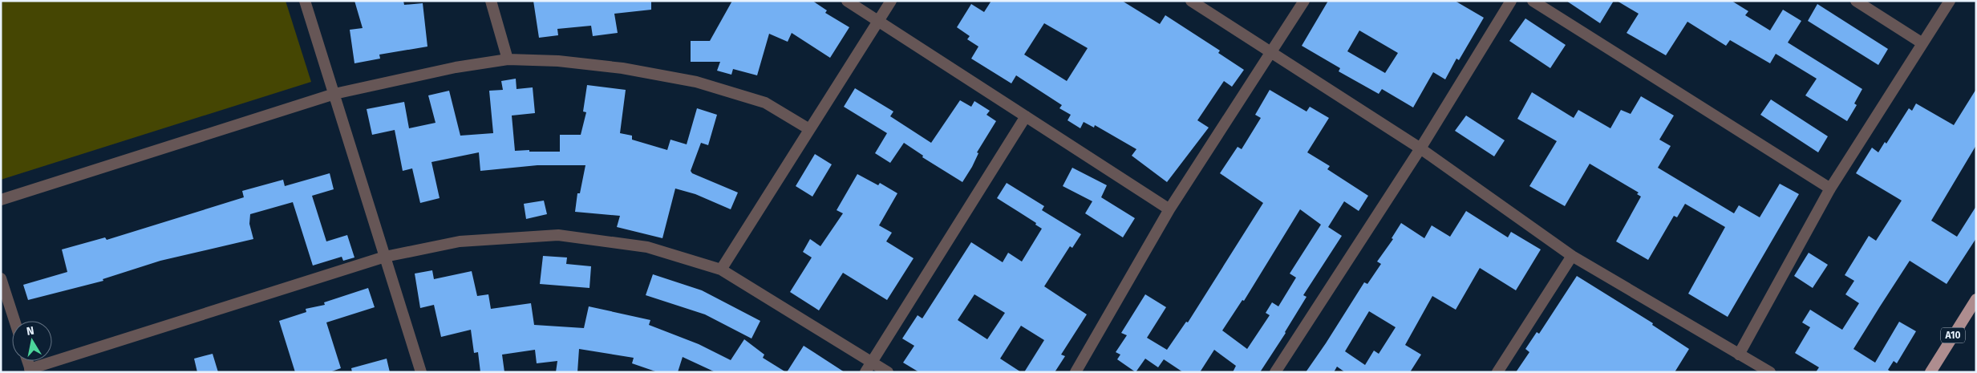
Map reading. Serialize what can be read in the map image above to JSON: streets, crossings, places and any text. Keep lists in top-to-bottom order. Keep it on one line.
{"streets":{"main road":["A10"]},"north":"top"}
